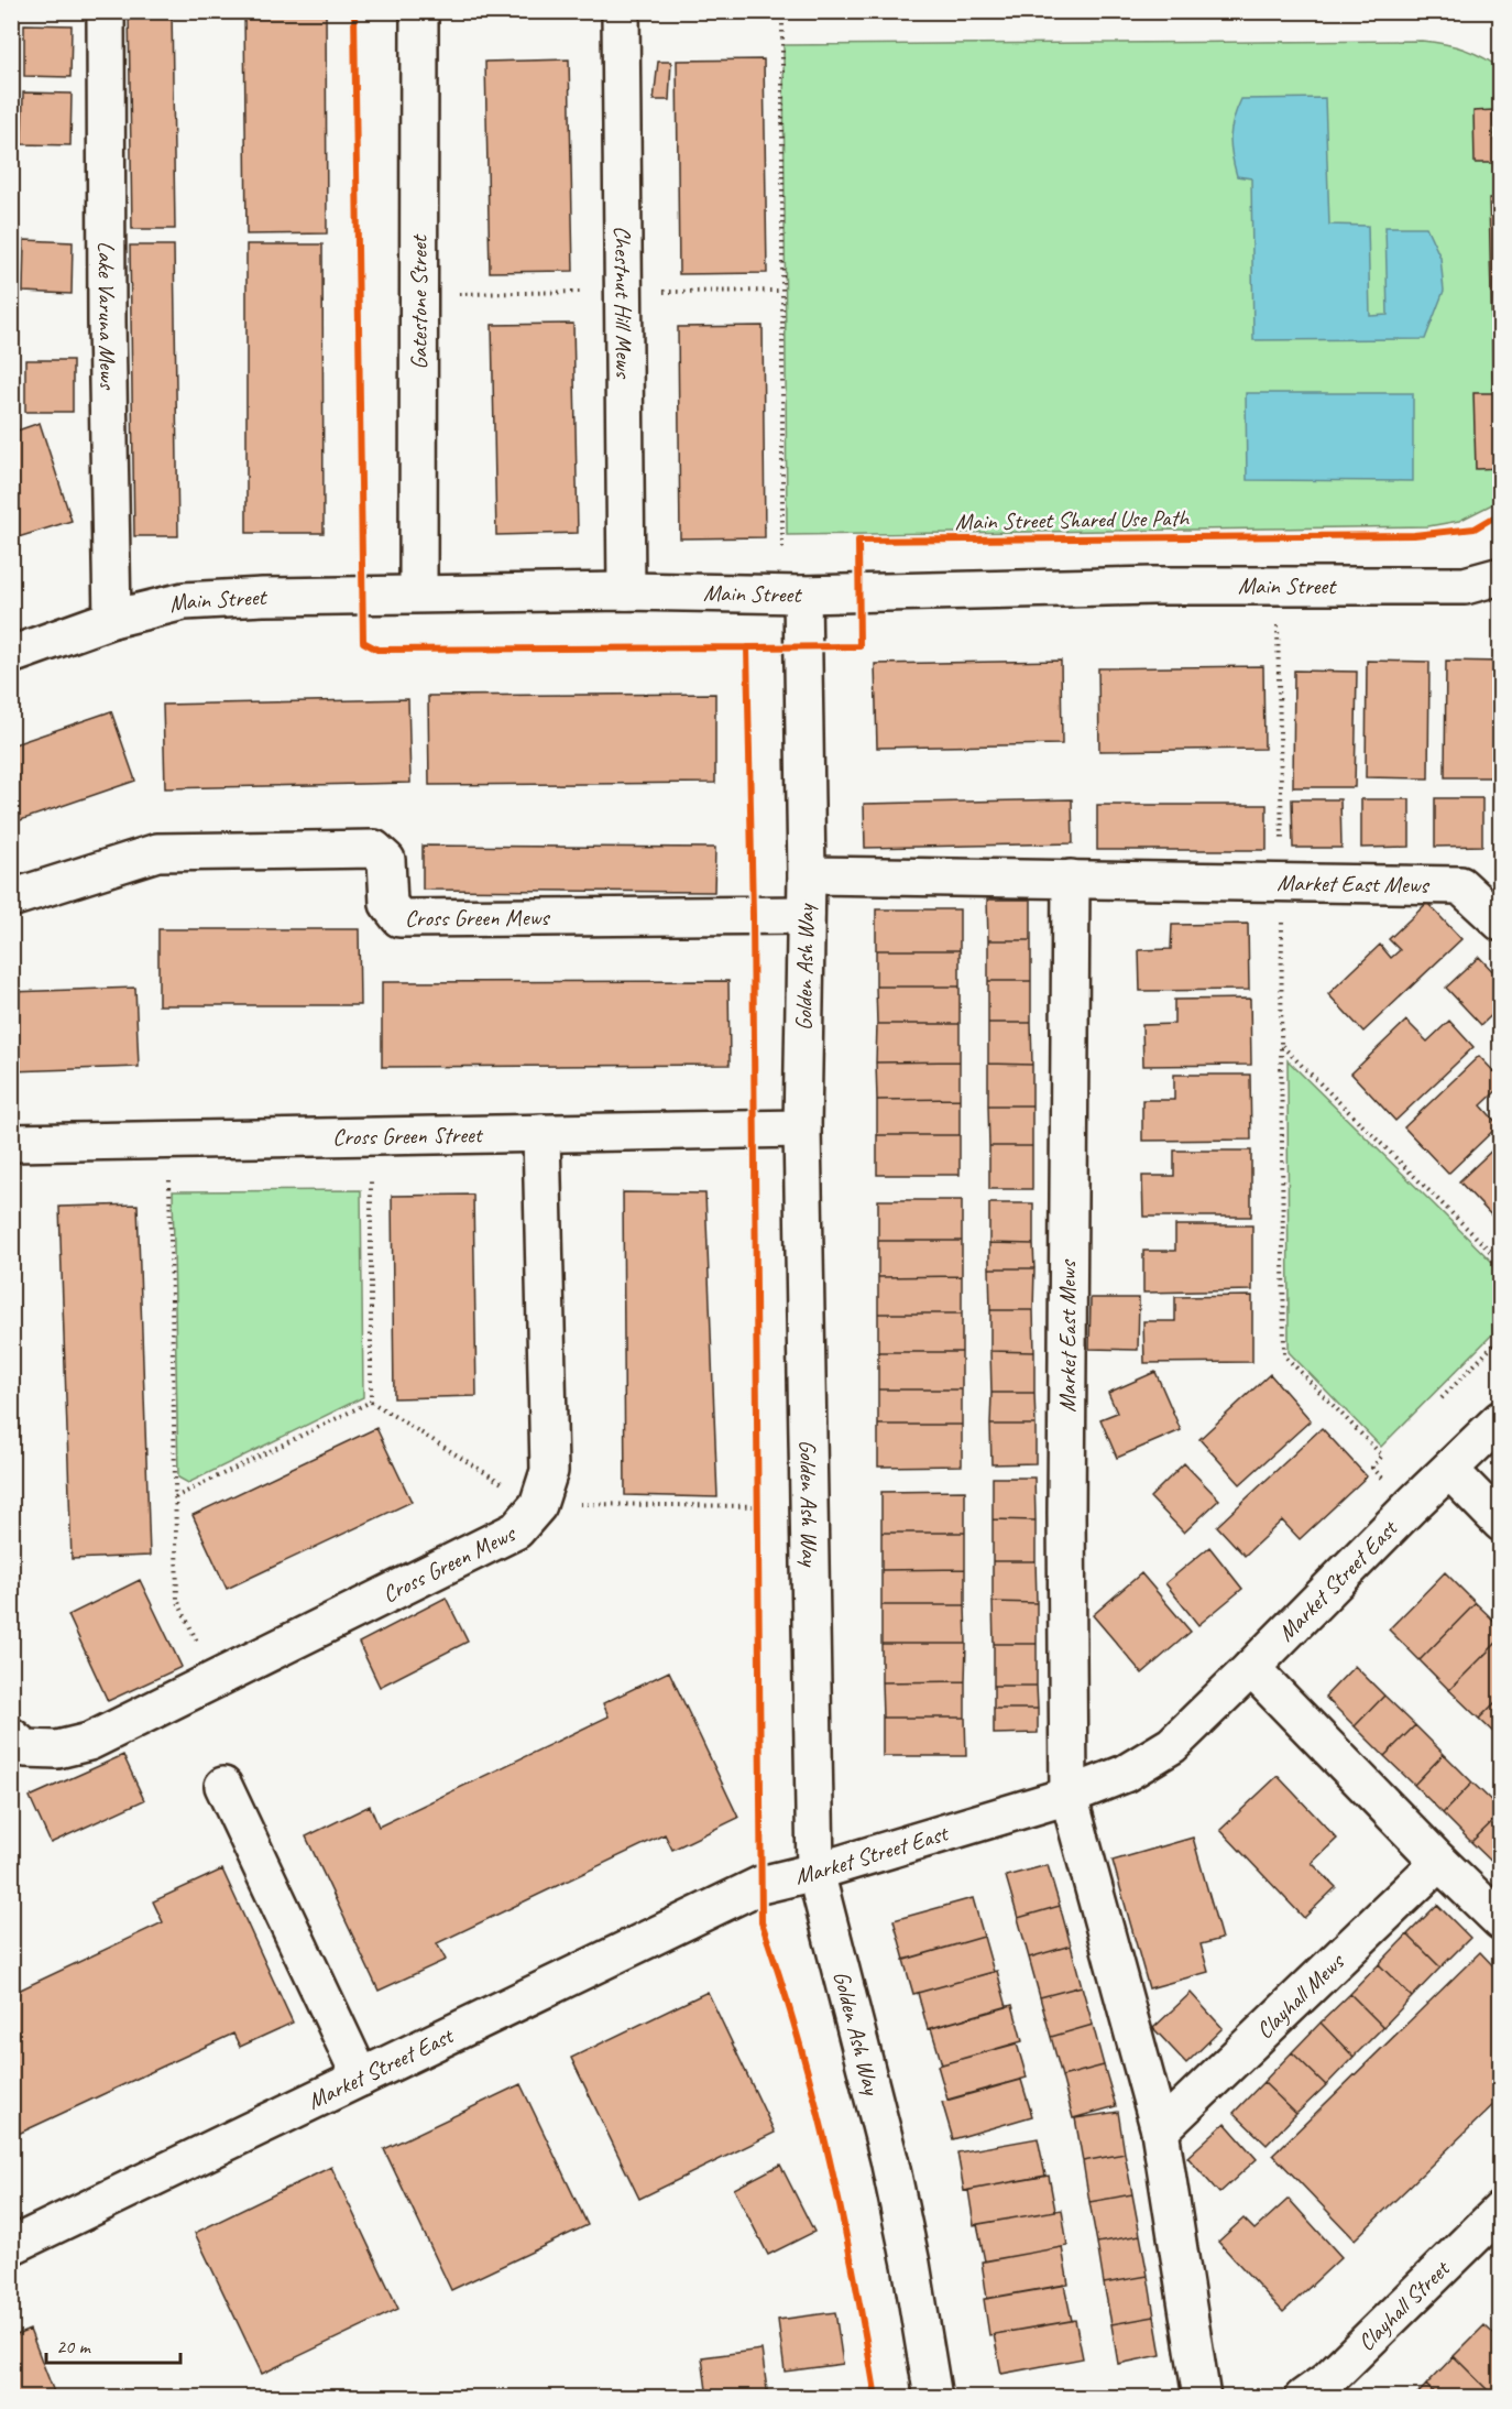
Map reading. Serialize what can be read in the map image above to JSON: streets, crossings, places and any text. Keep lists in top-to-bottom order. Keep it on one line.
{"streets":{"street":["Chestnut Hill Mews","Gatestone Street","Lake Varuna Mews","Main Street","Market East Mews","Cross Green Mews","Golden Ash Way","Cross Green Street","Market Street East","Clayhall Mews","Clayhall Street"],"cycle path":["Main Street Shared Use Path"]},"crossings":[["Chestnut Hill Mews","Main Street"],["Gatestone Street","Main Street"],["Lake Varuna Mews","Main Street"],["Main Street","Golden Ash Way"],["Market East Mews","Golden Ash Way"],["Market East Mews","Market Street East"],["Cross Green Mews","Golden Ash Way"],["Cross Green Mews","Cross Green Street"],["Golden Ash Way","Cross Green Street"],["Golden Ash Way","Market Street East"]],"scale_bar":"20 m"}
